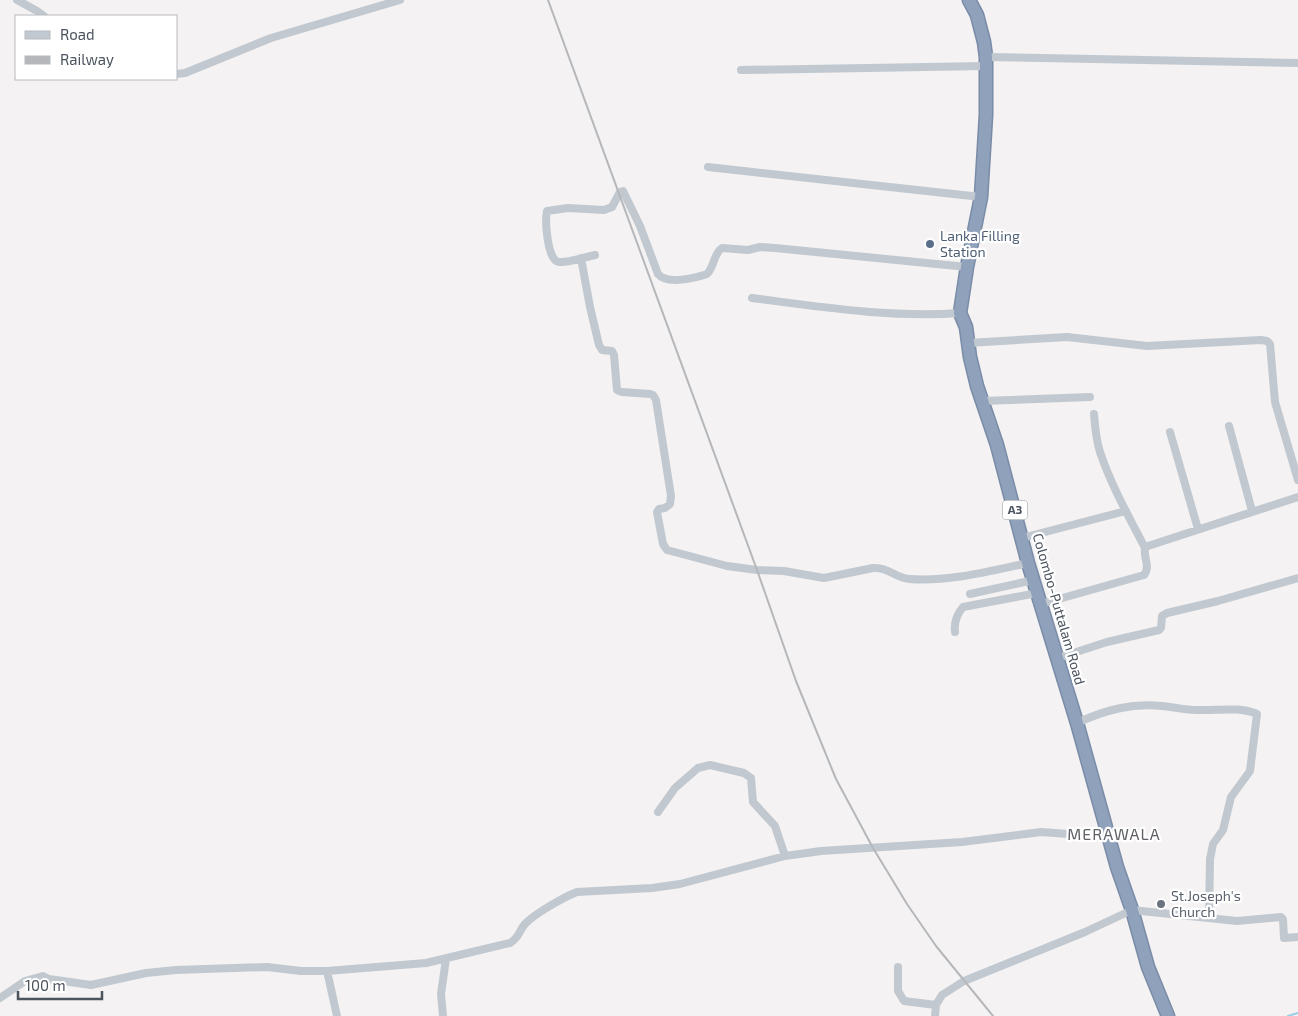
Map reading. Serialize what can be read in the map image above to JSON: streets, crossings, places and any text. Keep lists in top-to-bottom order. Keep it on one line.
{"streets":{"highway":["A3","Colombo-Puttalam Road"]},"districts":["MERAWALA"],"places":["Lanka Filling Station","St.Joseph's Church"],"legend":["Road","Railway"],"scale_bar":"100 m"}
